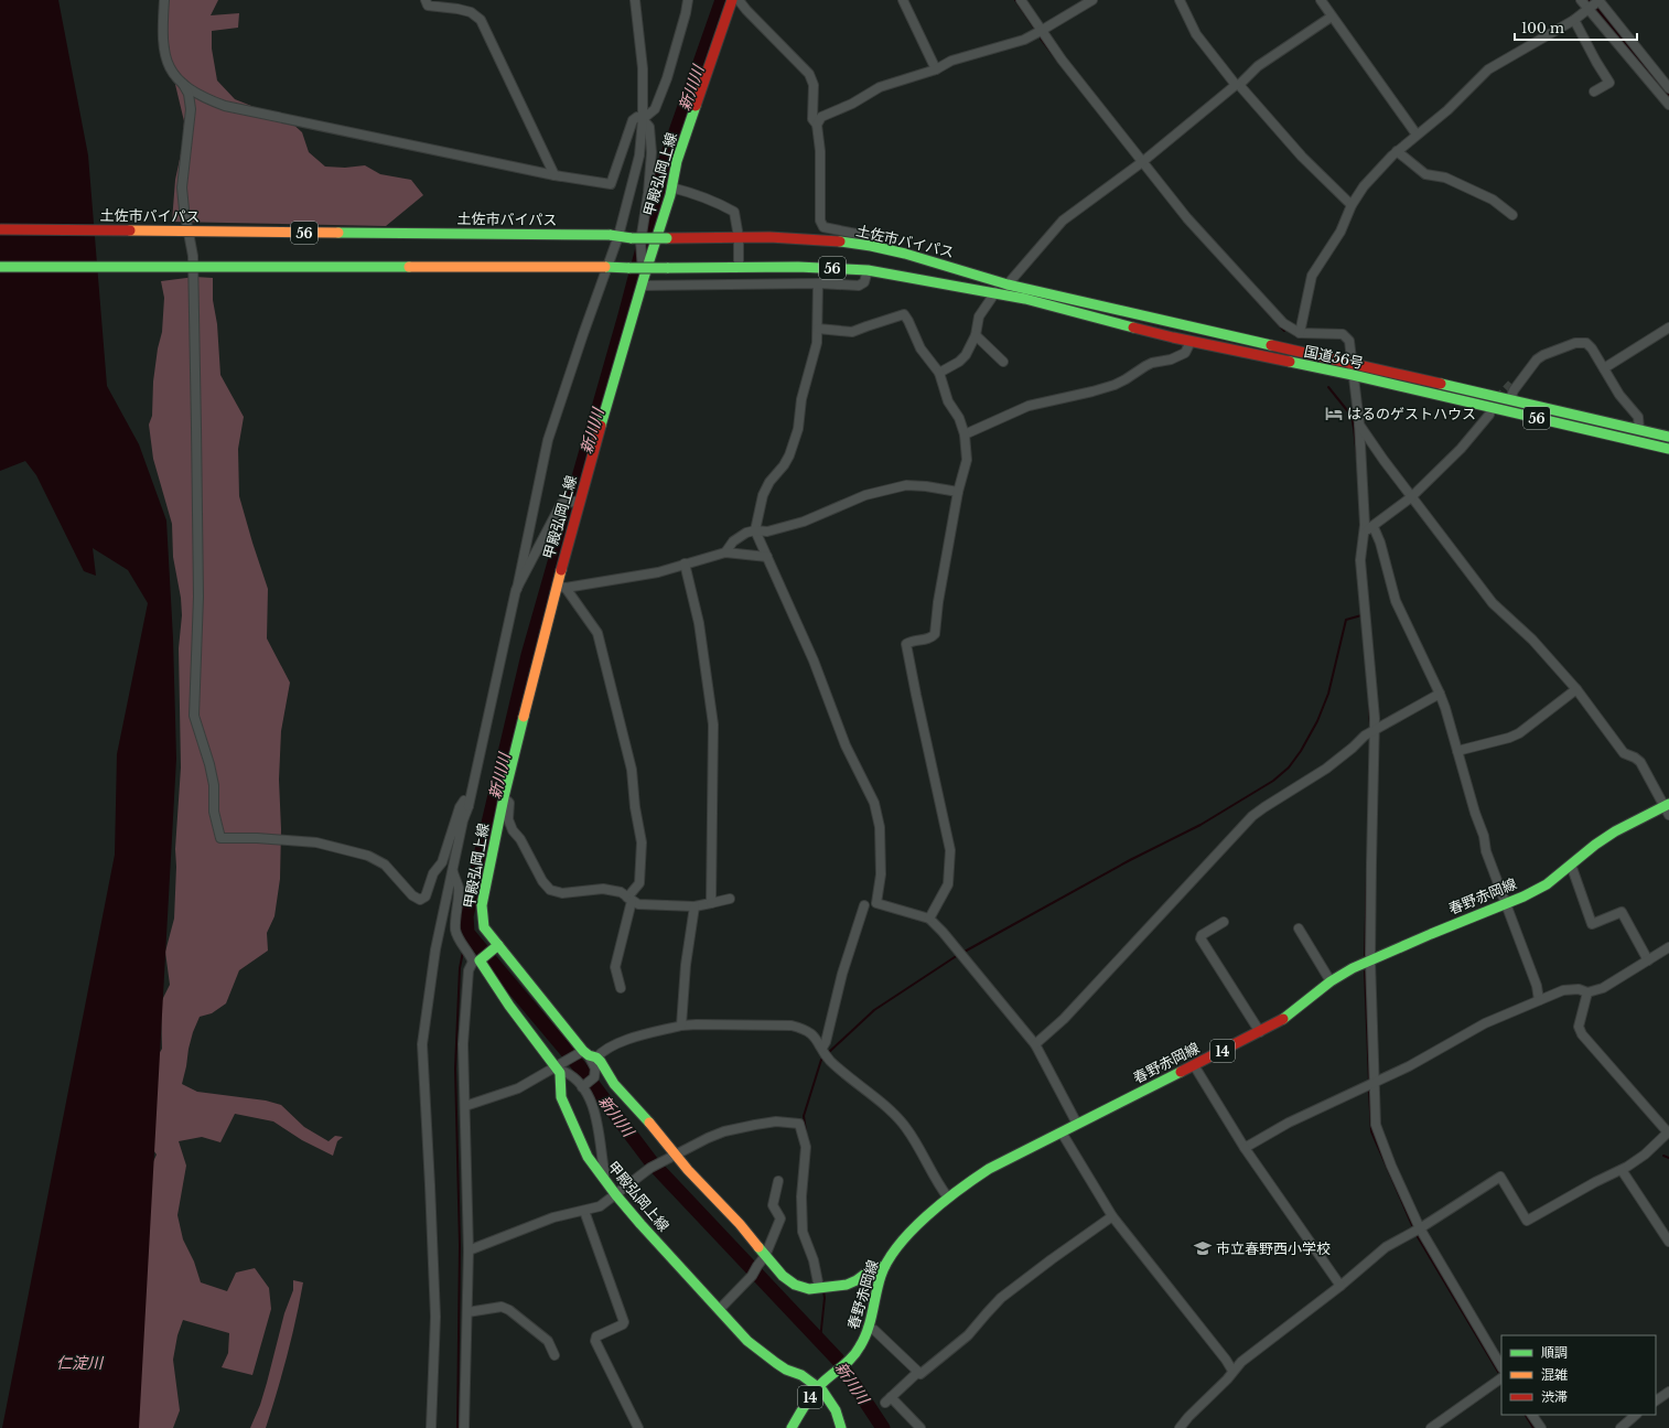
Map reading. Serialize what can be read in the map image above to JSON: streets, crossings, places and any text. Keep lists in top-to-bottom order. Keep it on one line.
{"streets":{"main road":["甲殿弘岡上線","土佐市バイパス","56","国道56号","春野赤岡線","14"]},"crossings":[["甲殿弘岡上線","春野赤岡線"],["土佐市バイパス","国道56号"],["56","国道56号"]],"water":["新川川","仁淀川"],"places":{"hotel":["はるのゲストハウス"],"school or university":["市立春野西小学校"]},"legend":["順調","混雑","渋滞"],"scale_bar":"100 m"}
